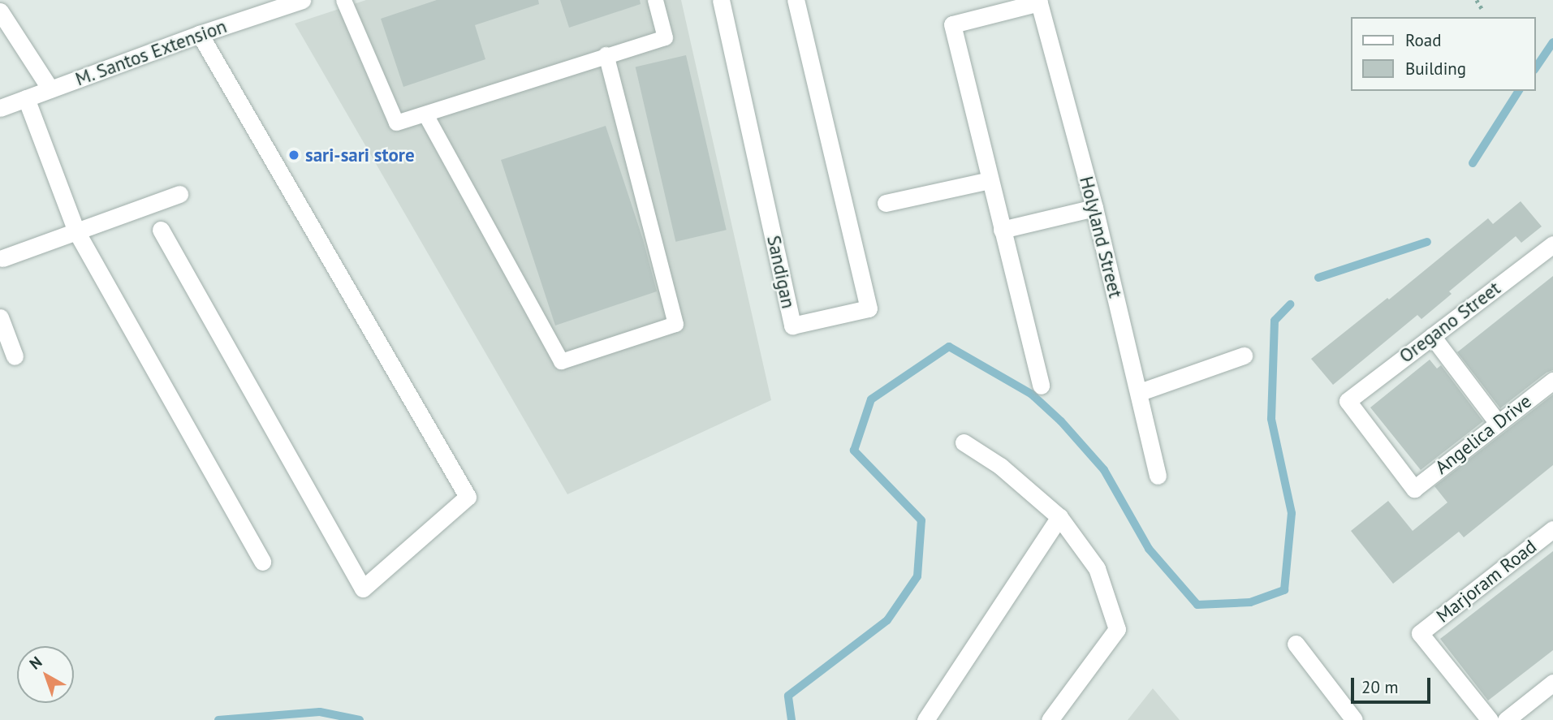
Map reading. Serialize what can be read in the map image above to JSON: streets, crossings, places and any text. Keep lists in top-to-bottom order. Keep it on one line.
{"streets":{"street":["M. Santos Extension","Holyland Street","Sandigan","Oregano Street","Angelica Drive","Marjoram Road"]},"crossings":[["Oregano Street","Angelica Drive"]],"places":["sari-sari store"],"legend":["Road","Building"],"scale_bar":"20 m","north":"top left"}
